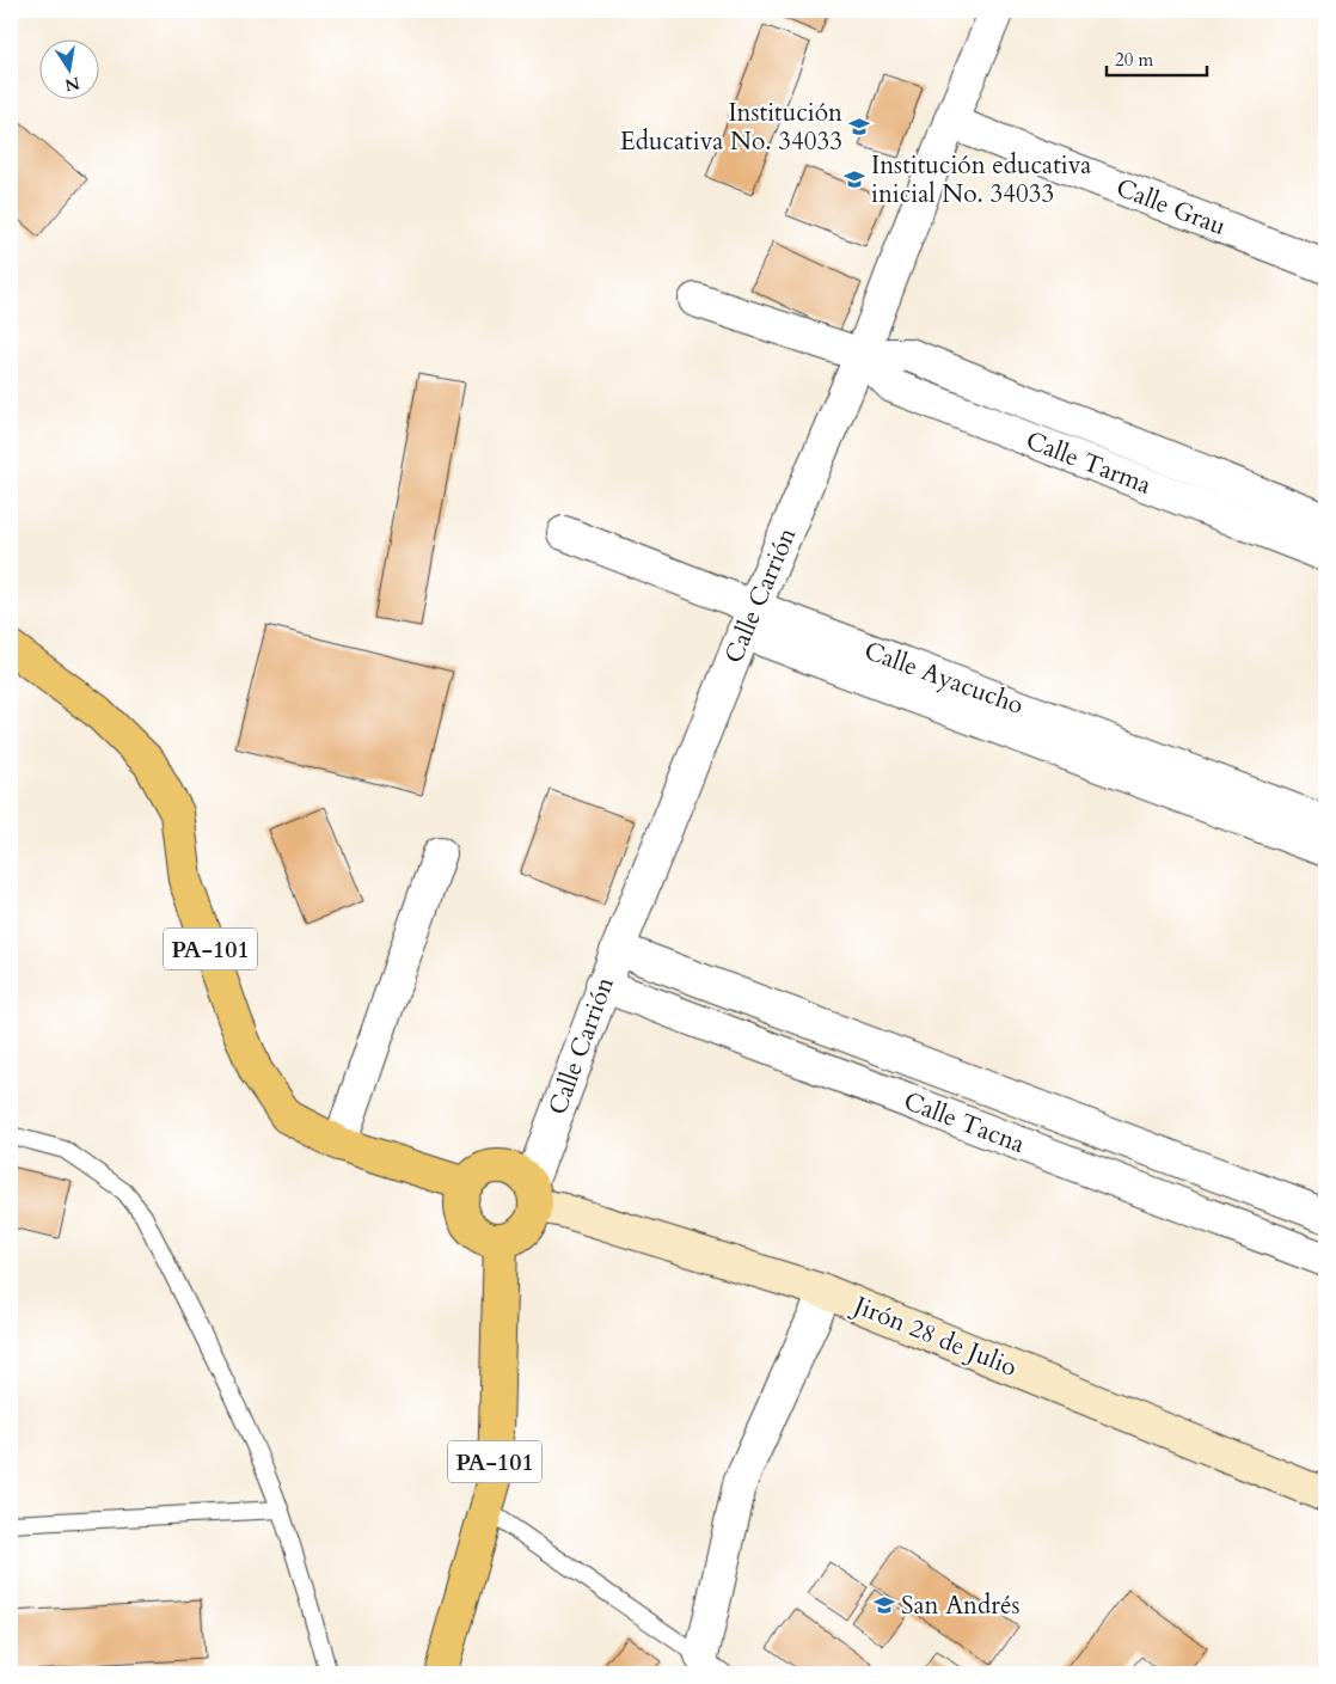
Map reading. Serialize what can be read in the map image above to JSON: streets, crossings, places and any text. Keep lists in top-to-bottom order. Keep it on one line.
{"streets":{"main road":["PA-101"],"street":["Calle Grau","Calle Tarma","Calle Carrión","Calle Ayacucho","Calle Tacna","Jirón 28 de Julio"]},"crossings":[["Calle Grau","Calle Carrión"],["Calle Tarma","Calle Carrión"],["Calle Carrión","Calle Ayacucho"],["Calle Carrión","PA-101"],["Calle Carrión","Calle Tacna"],["Calle Carrión","Jirón 28 de Julio"],["PA-101","Jirón 28 de Julio"]],"places":{"school or university":["Institución Educativa No. 34033","Institución educativa inicial No. 34033","San Andrés"]},"scale_bar":"20 m","north":"bottom"}
